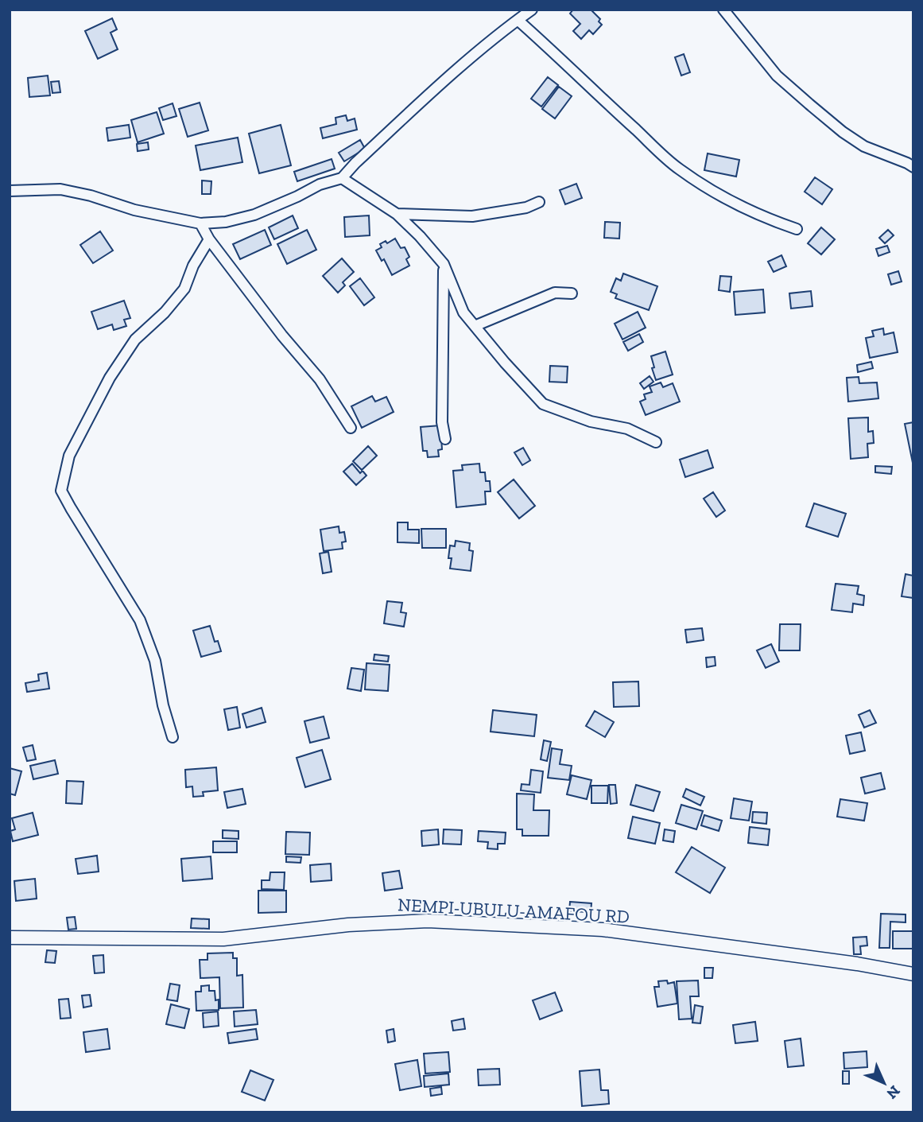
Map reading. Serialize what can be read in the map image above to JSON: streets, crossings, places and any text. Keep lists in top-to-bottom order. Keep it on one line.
{"streets":{"street":["NEMPI-UBULU-AMAFOU RD"]},"north":"bottom right"}
